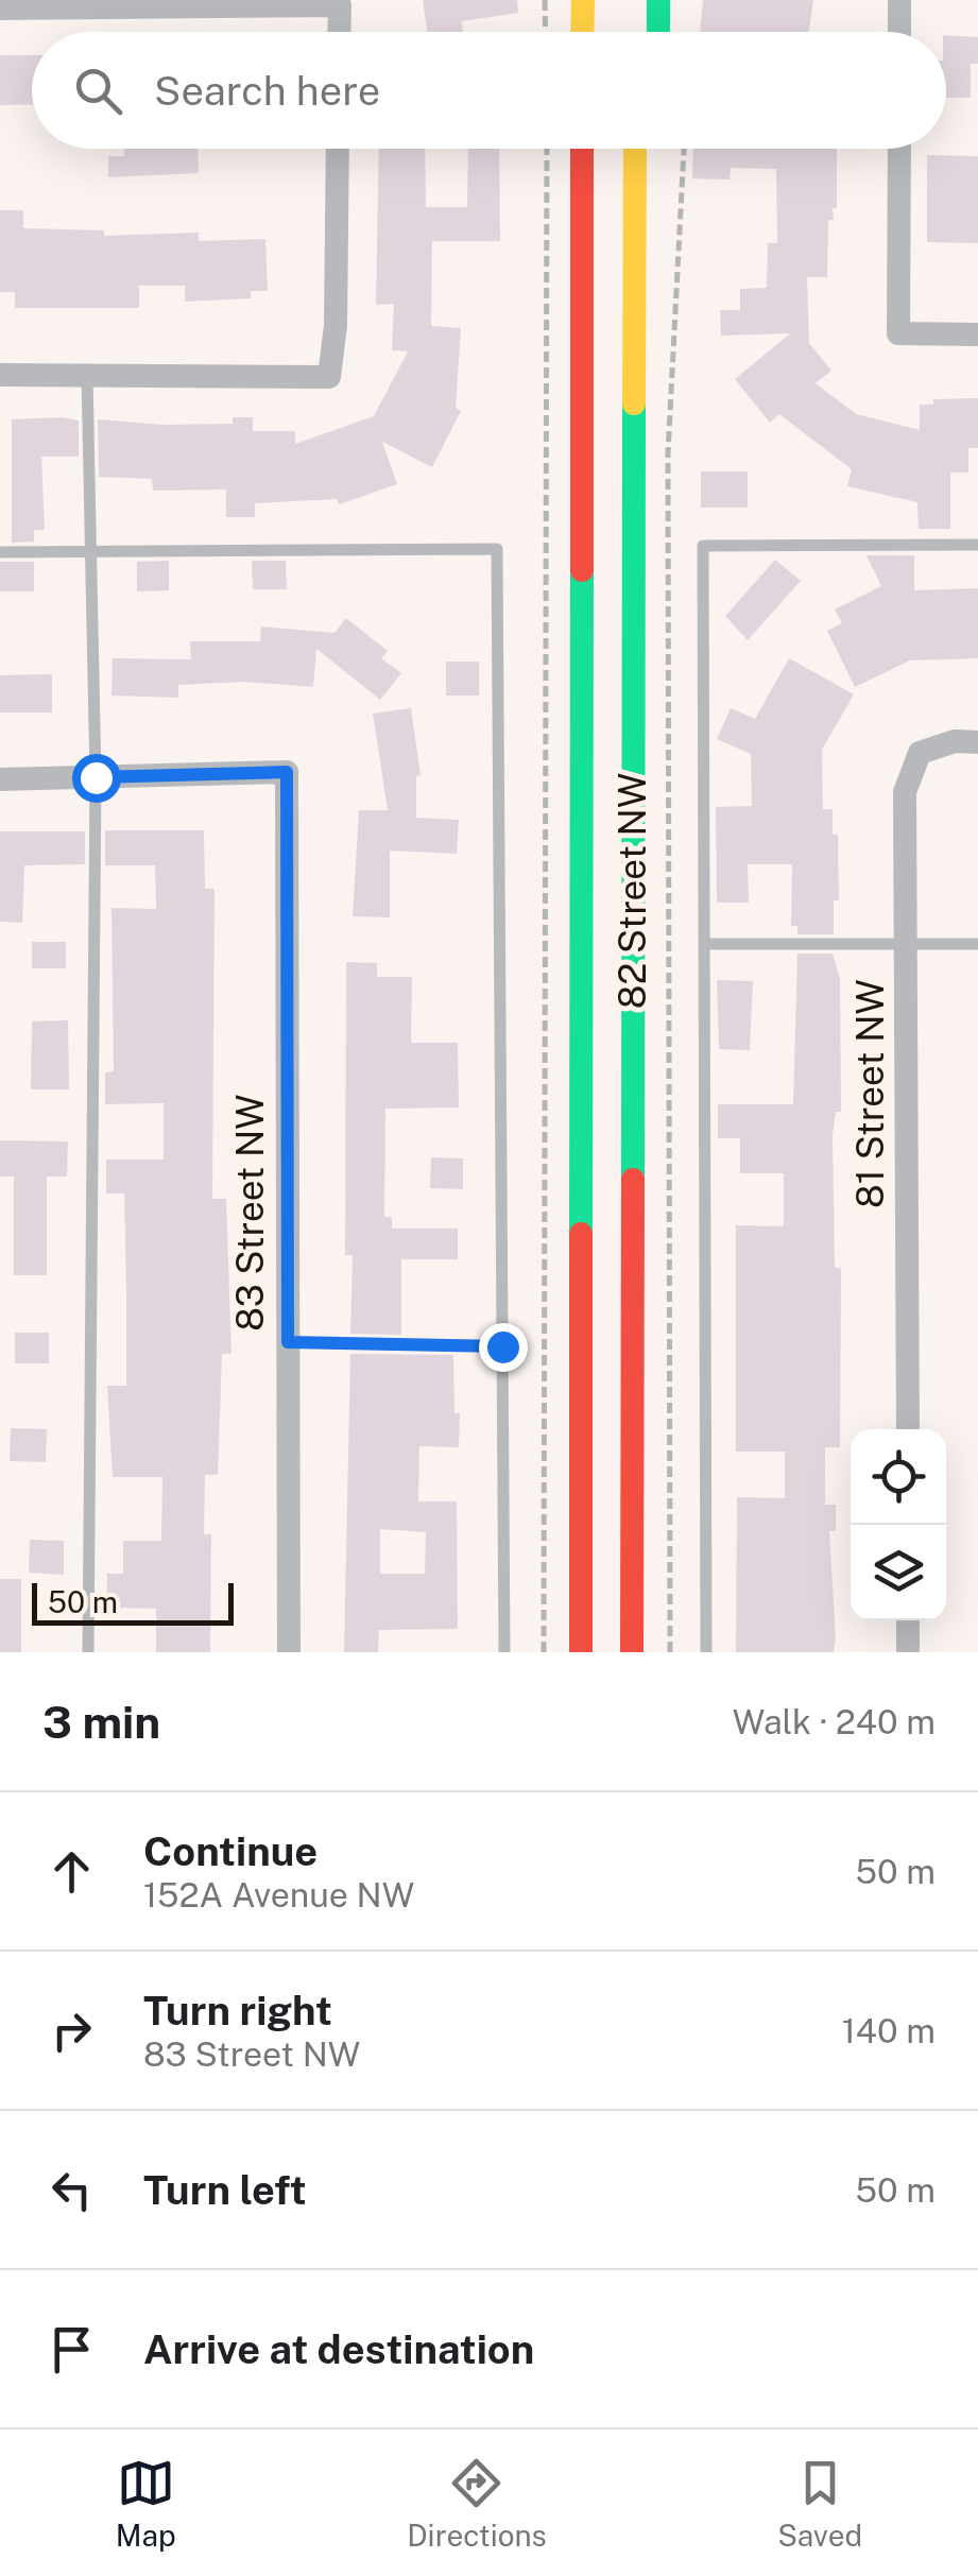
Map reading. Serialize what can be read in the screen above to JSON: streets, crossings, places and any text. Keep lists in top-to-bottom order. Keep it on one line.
{"streets":{"main road":["82 Street NW"],"street":["81 Street NW","83 Street NW"]},"scale_bar":"50 m","page":{"search":"Search here","scale":"50 m","heading":["3 min","Walk · 240 m"],"list":[["Continue","152A Avenue NW","50 m"],["Turn right","83 Street NW","140 m"],["Turn left","50 m"],"Arrive at destination"],"nav":["Map","Directions","Saved"]}}
